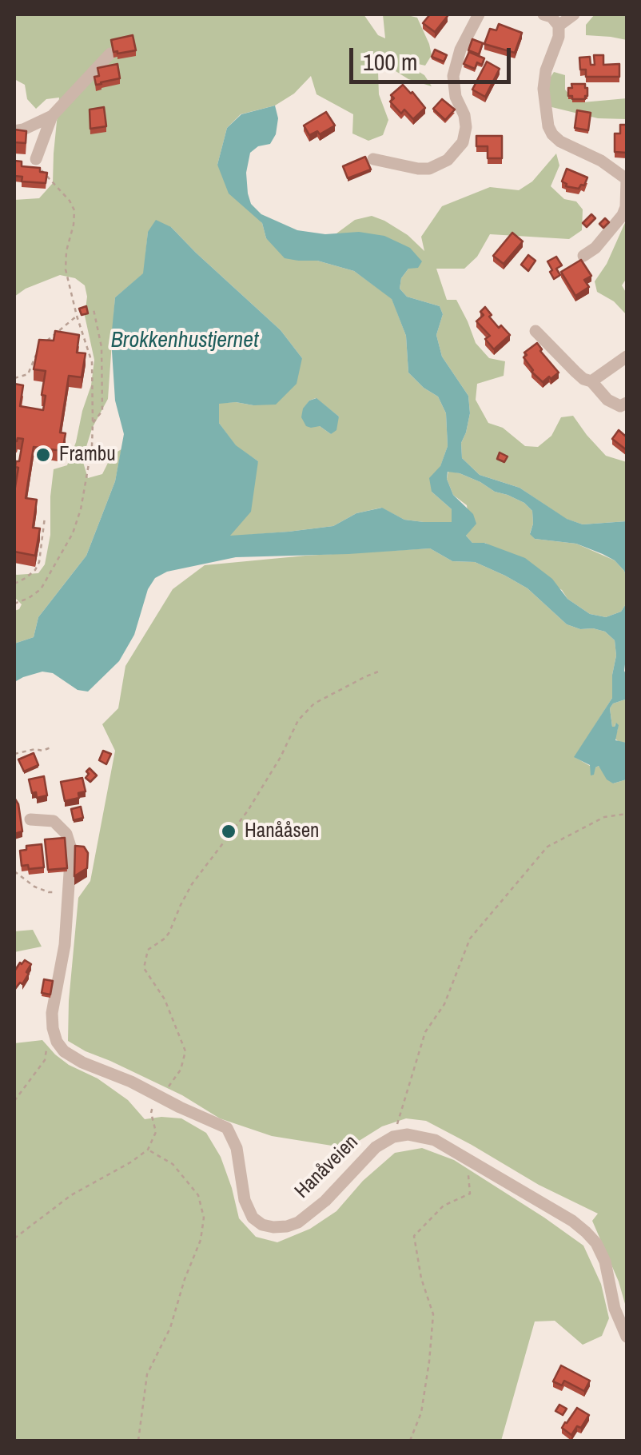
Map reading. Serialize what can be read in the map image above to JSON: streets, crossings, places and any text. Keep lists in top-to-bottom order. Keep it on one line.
{"streets":{"street":["Hanåveien"]},"water":["Brokkenhustjernet"],"places":["Frambu","Hanååsen"],"scale_bar":"100 m"}
